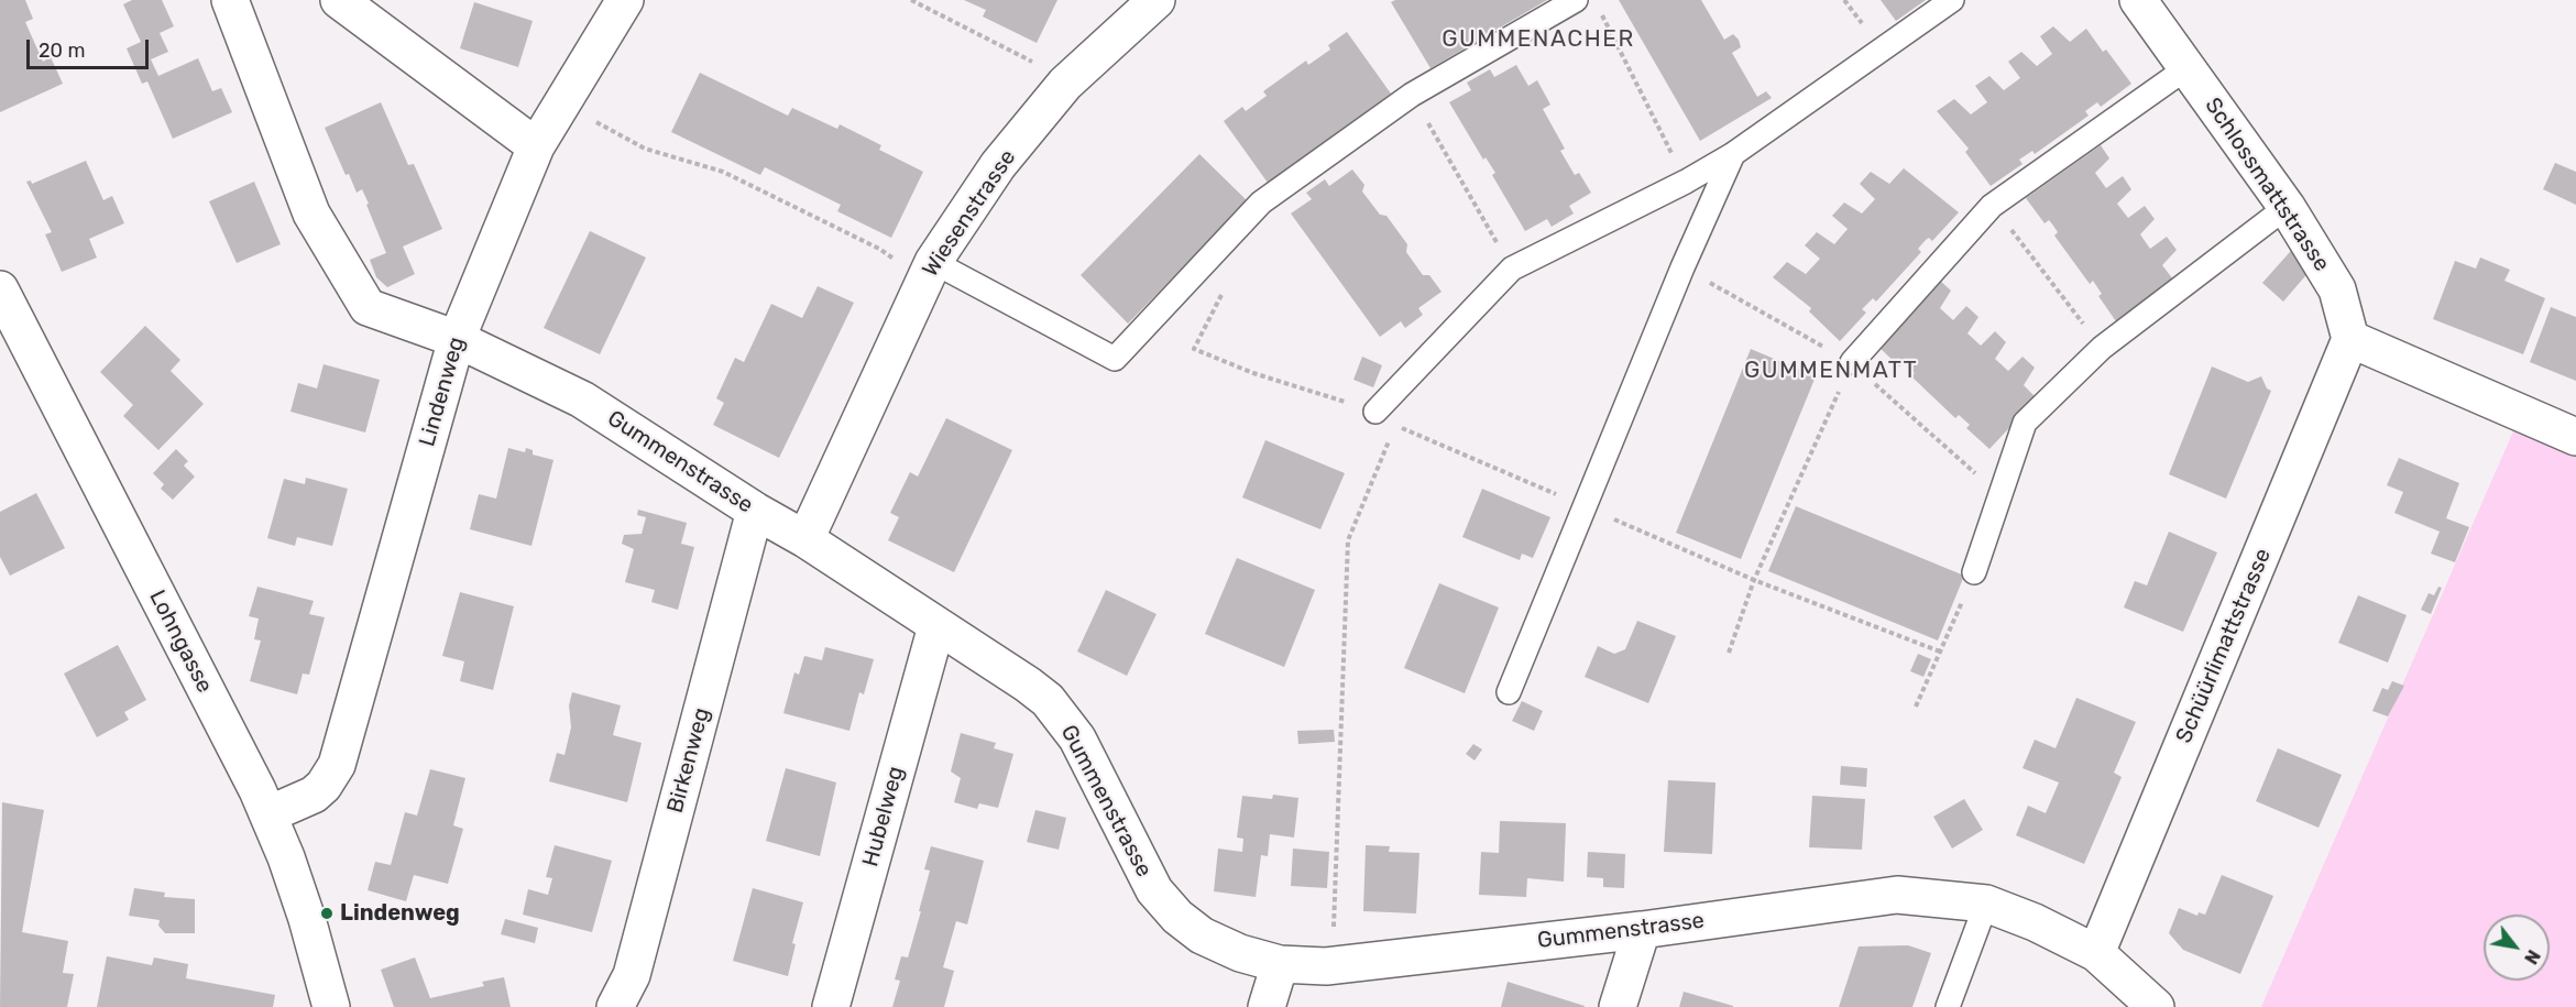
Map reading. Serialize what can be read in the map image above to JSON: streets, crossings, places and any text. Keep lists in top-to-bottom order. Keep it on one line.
{"streets":{"street":["Schlossmattstrasse","Wiesenstrasse","Lindenweg","Gummenstrasse","Lohngasse","Schüürlimattstrasse","Birkenweg","Hubelweg"]},"crossings":[["Schlossmattstrasse","Schüürlimattstrasse"],["Wiesenstrasse","Gummenstrasse"],["Lindenweg","Gummenstrasse"],["Lindenweg","Lohngasse"],["Gummenstrasse","Schüürlimattstrasse"],["Gummenstrasse","Birkenweg"],["Gummenstrasse","Hubelweg"]],"districts":["GUMMENACHER","GUMMENMATT"],"places":["Lindenweg"],"scale_bar":"20 m","north":"bottom right"}
